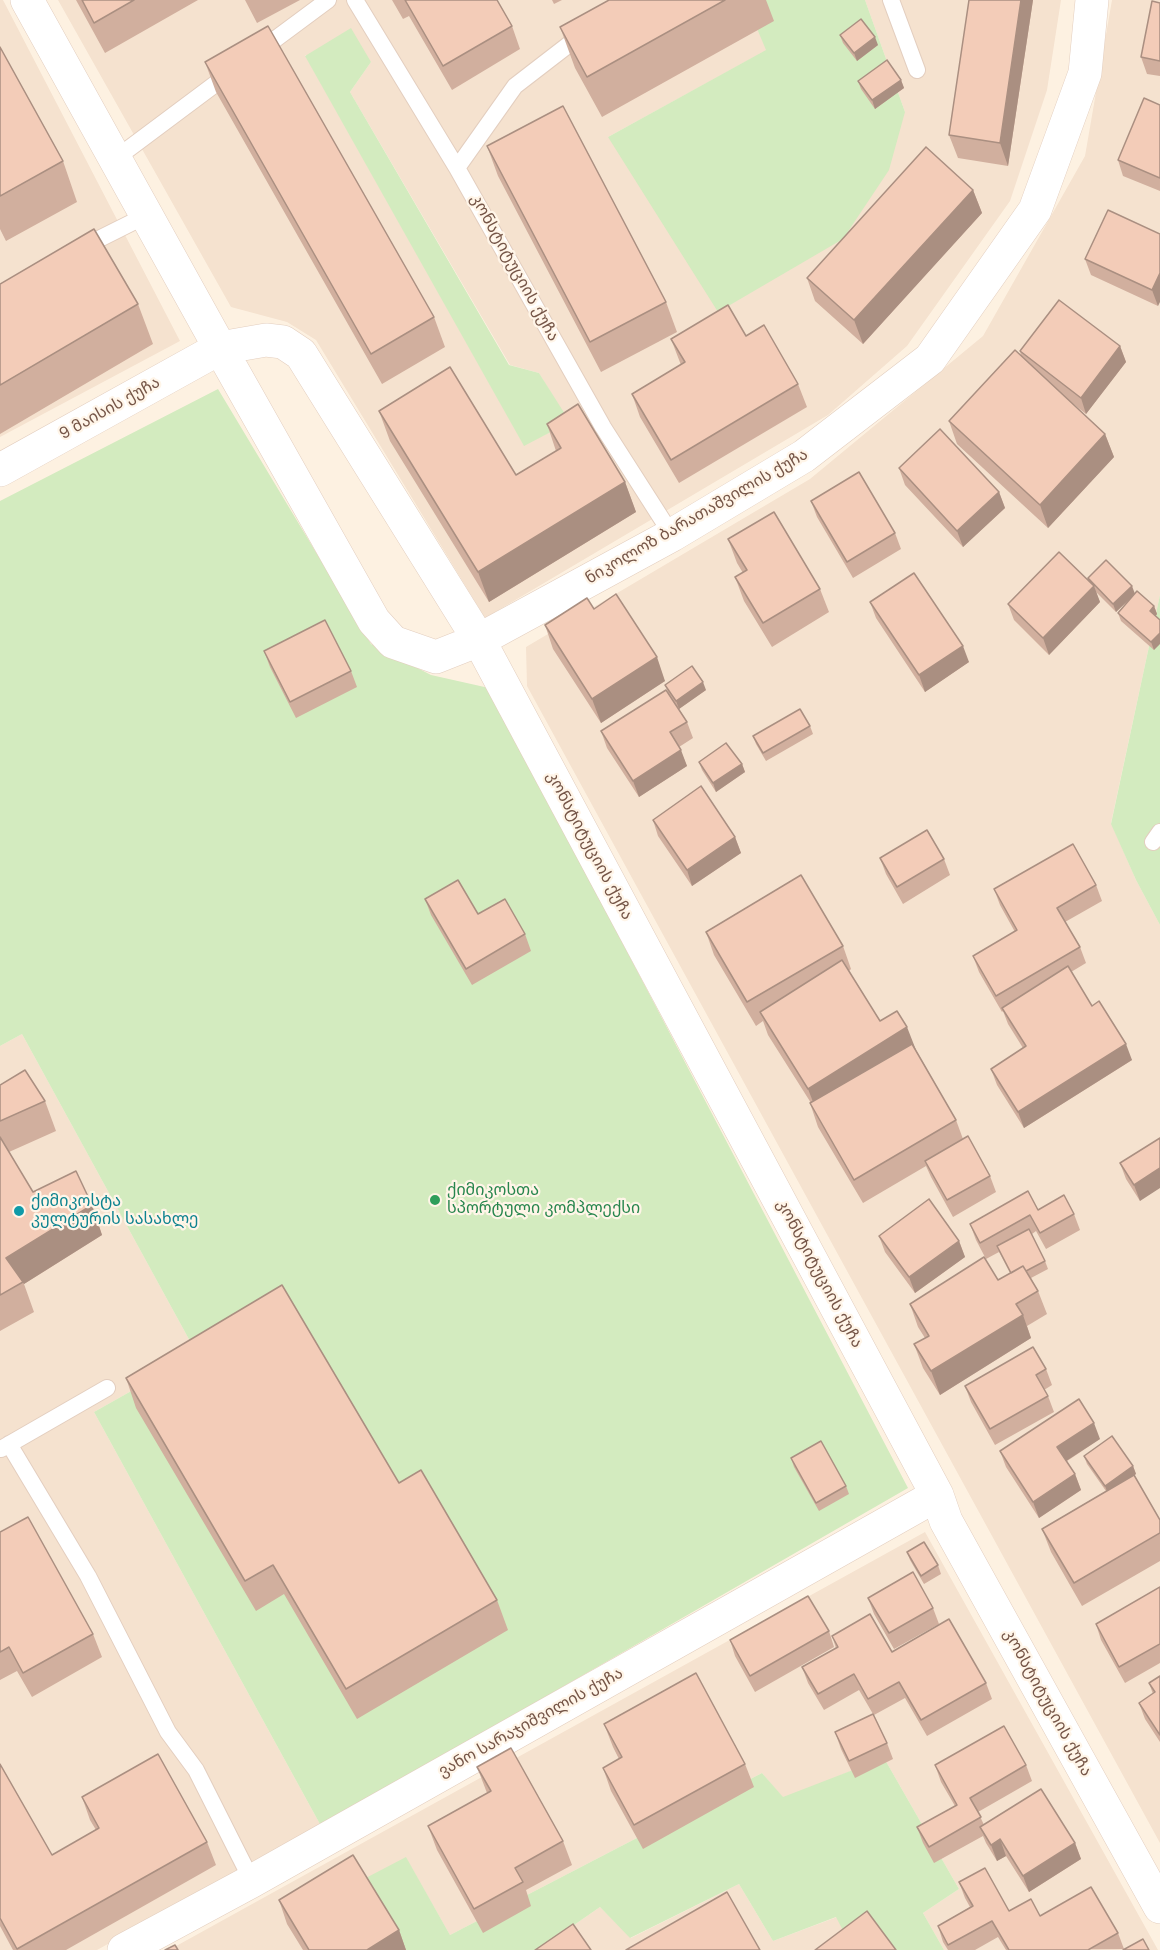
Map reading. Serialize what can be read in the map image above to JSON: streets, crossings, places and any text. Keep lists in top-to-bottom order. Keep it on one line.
{"streets":{"street":["კონსტიტუციის ქუჩა","9 მაისის ქუჩა","ნიკოლოზ ბარათაშვილის ქუჩა","ვანო სარაჯიშვილის ქუჩა"]},"crossings":[["კონსტიტუციის ქუჩა","9 მაისის ქუჩა"],["კონსტიტუციის ქუჩა","ნიკოლოზ ბარათაშვილის ქუჩა"],["კონსტიტუციის ქუჩა","ვანო სარაჯიშვილის ქუჩა"]],"places":["ქიმიკოსთა სპორტული კომპლექსი","ქიმიკოსტა კულტურის სასახლე"]}
